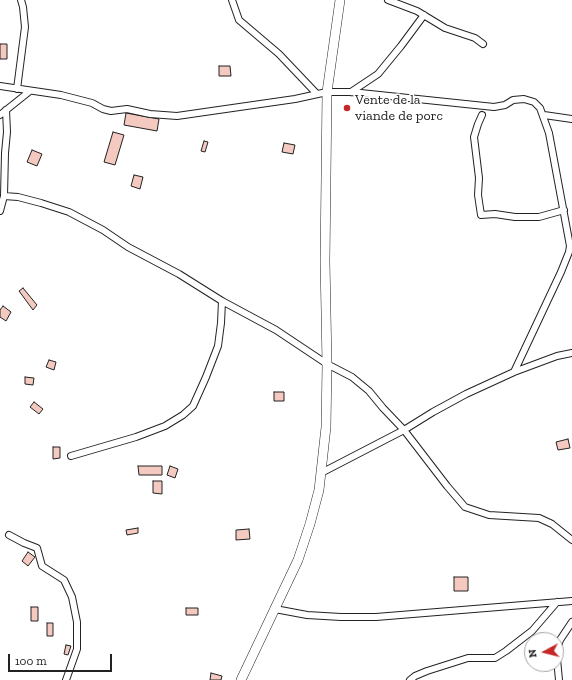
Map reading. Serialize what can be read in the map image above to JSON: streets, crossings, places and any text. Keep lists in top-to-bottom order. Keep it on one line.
{"places":["Vente de la viande de porc"],"scale_bar":"100 m","north":"left"}
